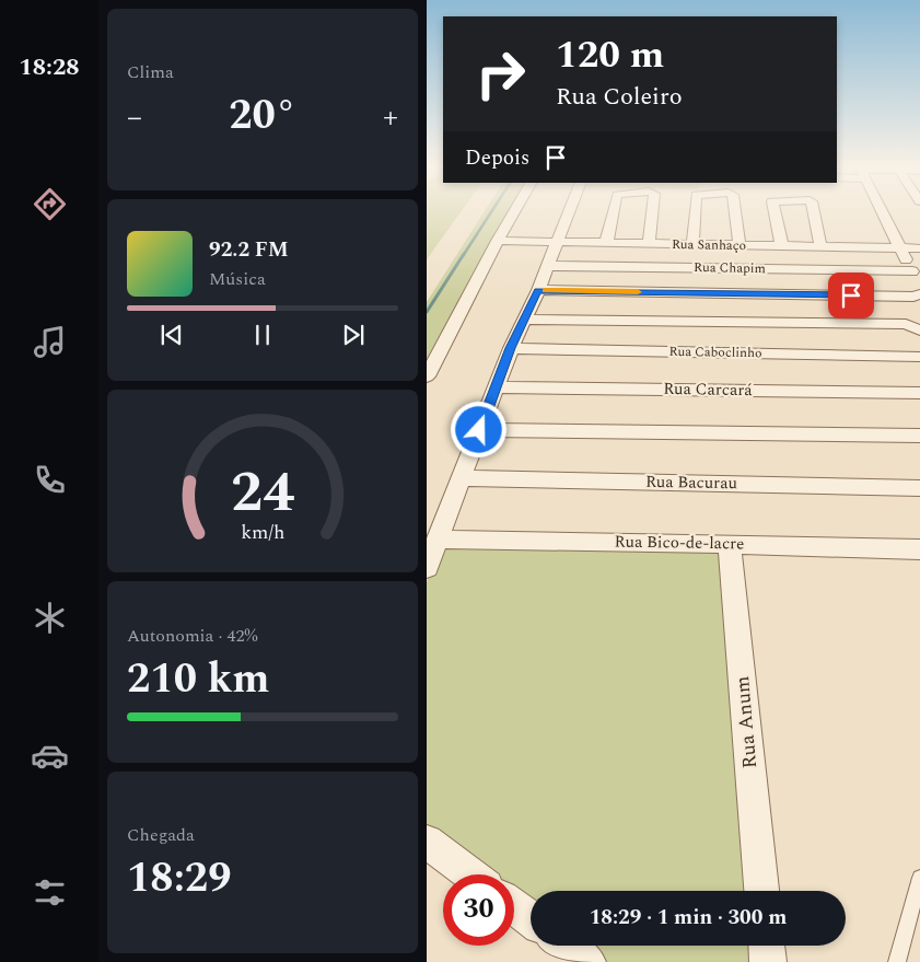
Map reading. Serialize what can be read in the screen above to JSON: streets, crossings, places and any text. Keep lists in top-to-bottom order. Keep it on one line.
{"streets":{"street":["Rua Sanhaço","Rua Chapim","Rua Caboclinho","Rua Carcará","Rua Bacurau","Rua Bico-de-lacre","Rua Anum"]},"crossings":[["Rua Bico-de-lacre","Rua Anum"]],"page":{"tabs":"18:28","tile":["Clima",["Autonomia · 42%","210 km"],["Chegada","18:29"]],"turn":["120 m","Rua Coleiro"],"heat":["−","20°","+"],"then":"Depois","song":["92.2 FM","Música"],"limit":"30","trip":"18:29 · 1 min · 300 m","gauge":["24","km/h"]}}
